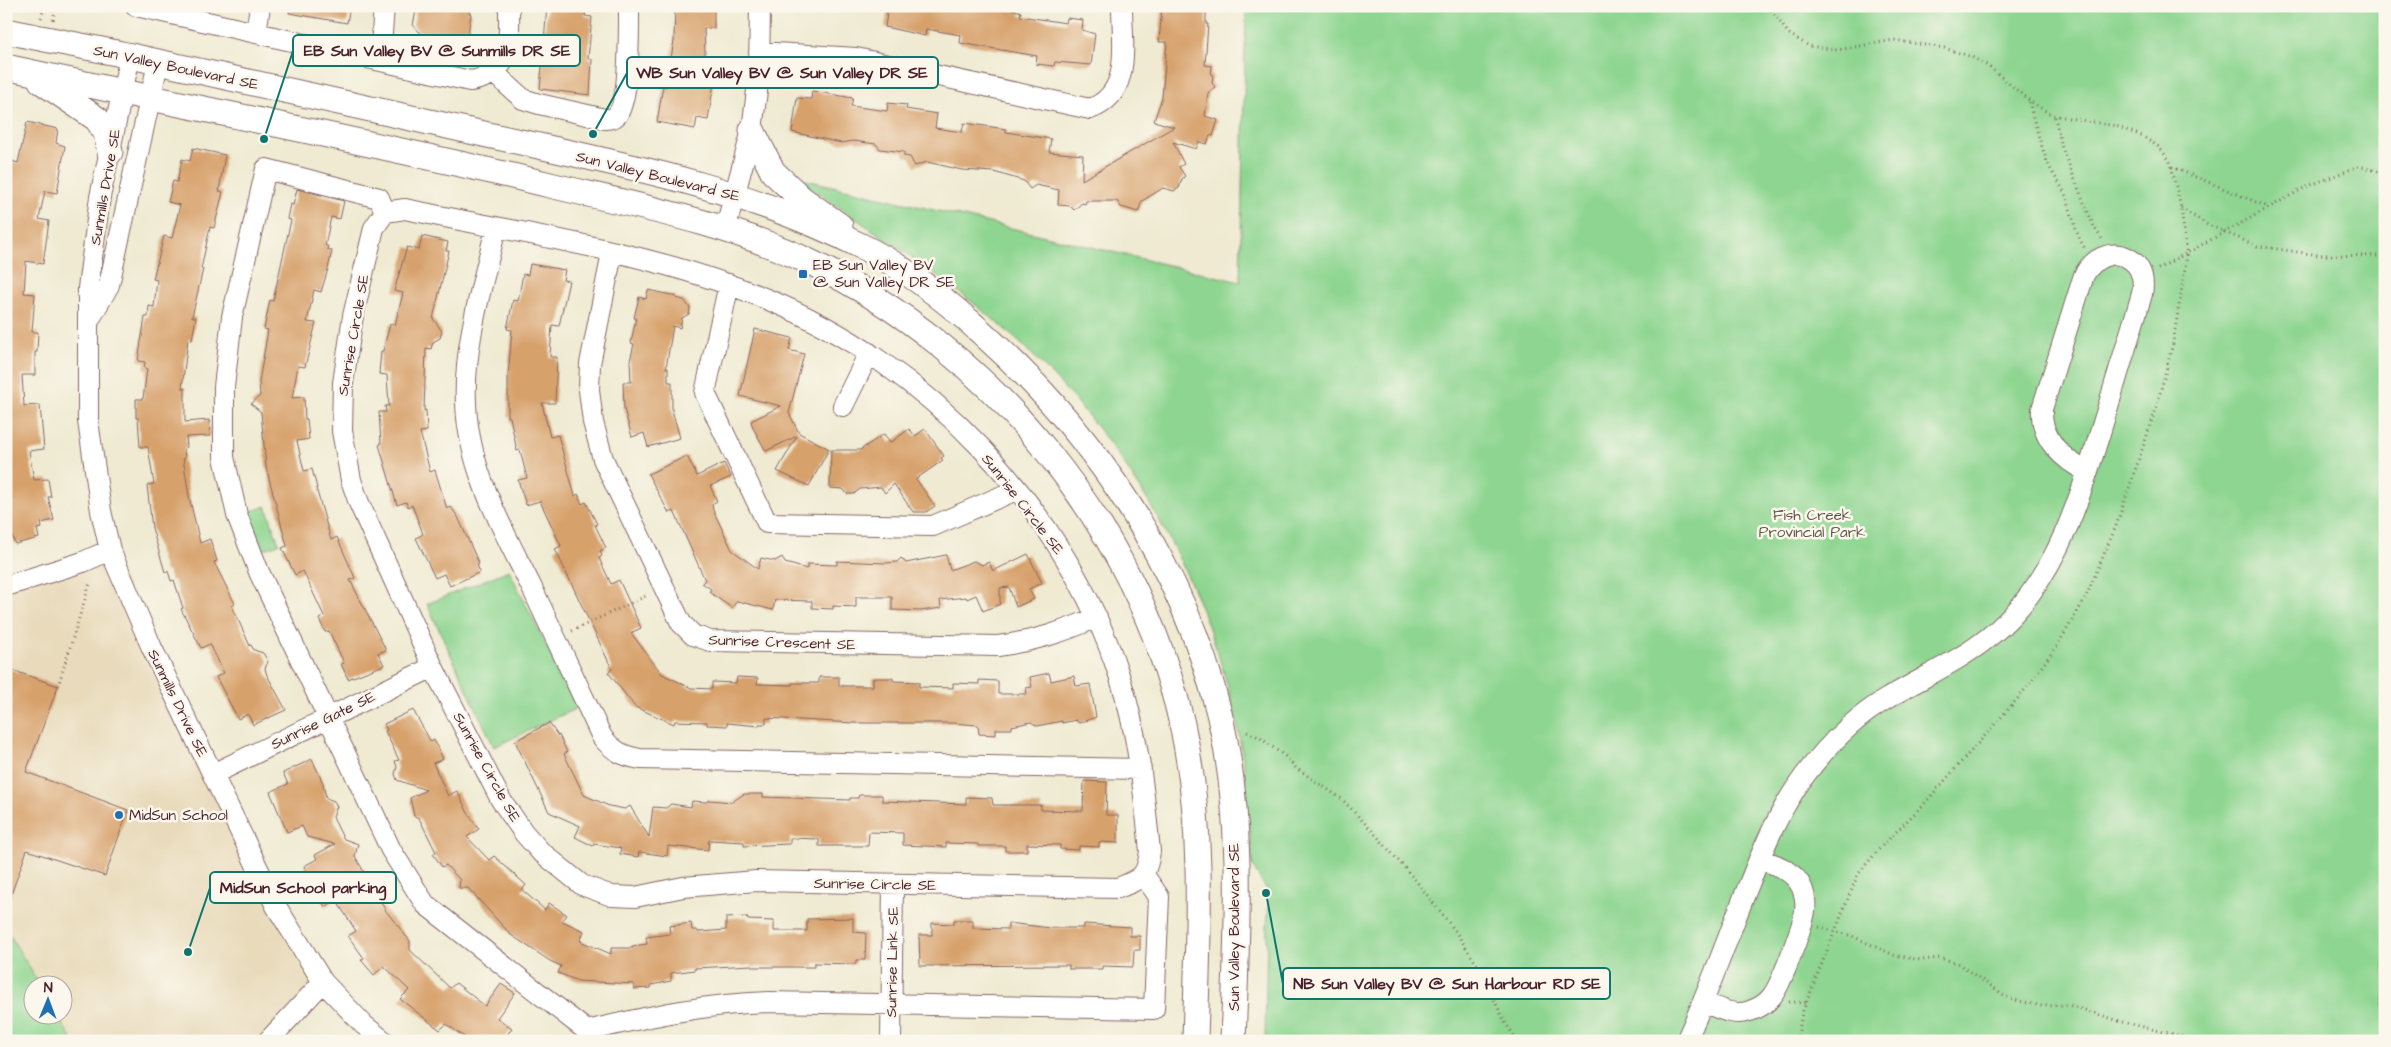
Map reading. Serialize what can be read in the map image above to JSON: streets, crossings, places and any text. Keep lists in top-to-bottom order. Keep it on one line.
{"streets":{"main road":["Sun Valley Boulevard SE"],"street":["Sunmills Drive SE","Sunrise Circle SE","Sunrise Crescent SE","Sunrise Gate SE","Sunrise Link SE"]},"crossings":[["Sun Valley Boulevard SE","Sunmills Drive SE"],["Sunmills Drive SE","Sunrise Gate SE"],["Sunrise Circle SE","Sunrise Crescent SE"],["Sunrise Circle SE","Sunrise Gate SE"],["Sunrise Circle SE","Sunrise Link SE"]],"parks":["Fish Creek Provincial Park"],"places":{"other":["WB Sun Valley BV @ Sun Valley DR SE","EB Sun Valley BV @ Sunmills DR SE","MidSun School","NB Sun Valley BV @ Sun Harbour RD SE","MidSun School parking"],"transit":["EB Sun Valley BV @ Sun Valley DR SE"]},"north":"top"}
